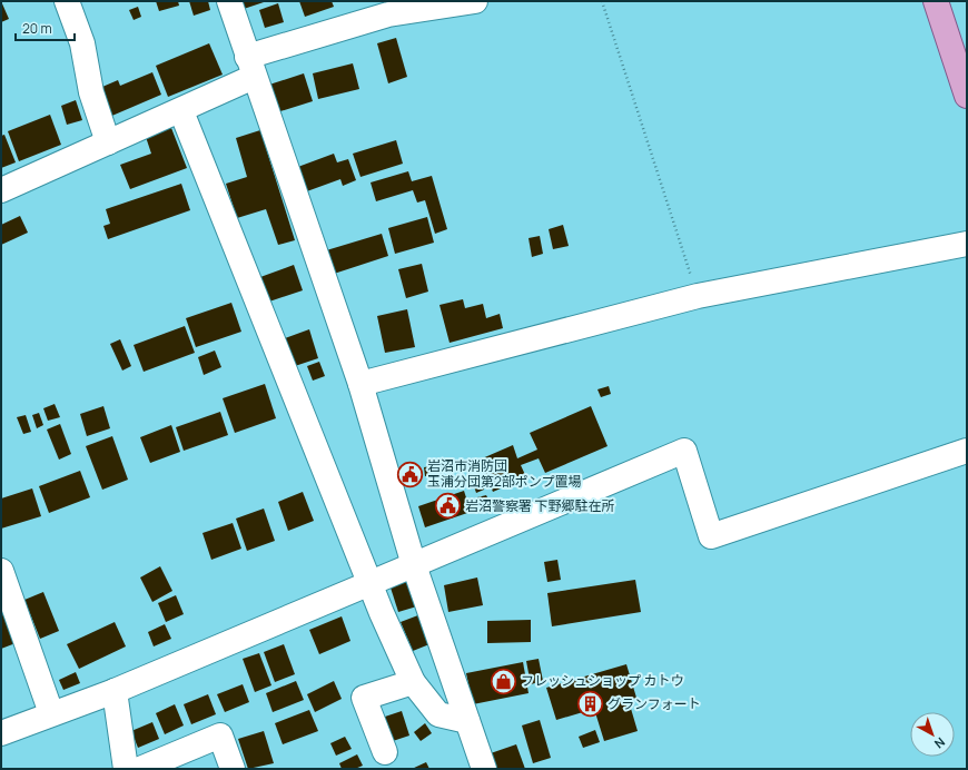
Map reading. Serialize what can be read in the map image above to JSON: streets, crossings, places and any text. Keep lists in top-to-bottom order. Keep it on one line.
{"places":{"public building":["岩沼市消防団 玉浦分団第2部ポンプ置場","岩沼警察署 下野郷駐在所"],"shop":["フレッシュショップ カトウ"],"building":["グランフォート"]},"scale_bar":"20 m","north":"bottom right"}
